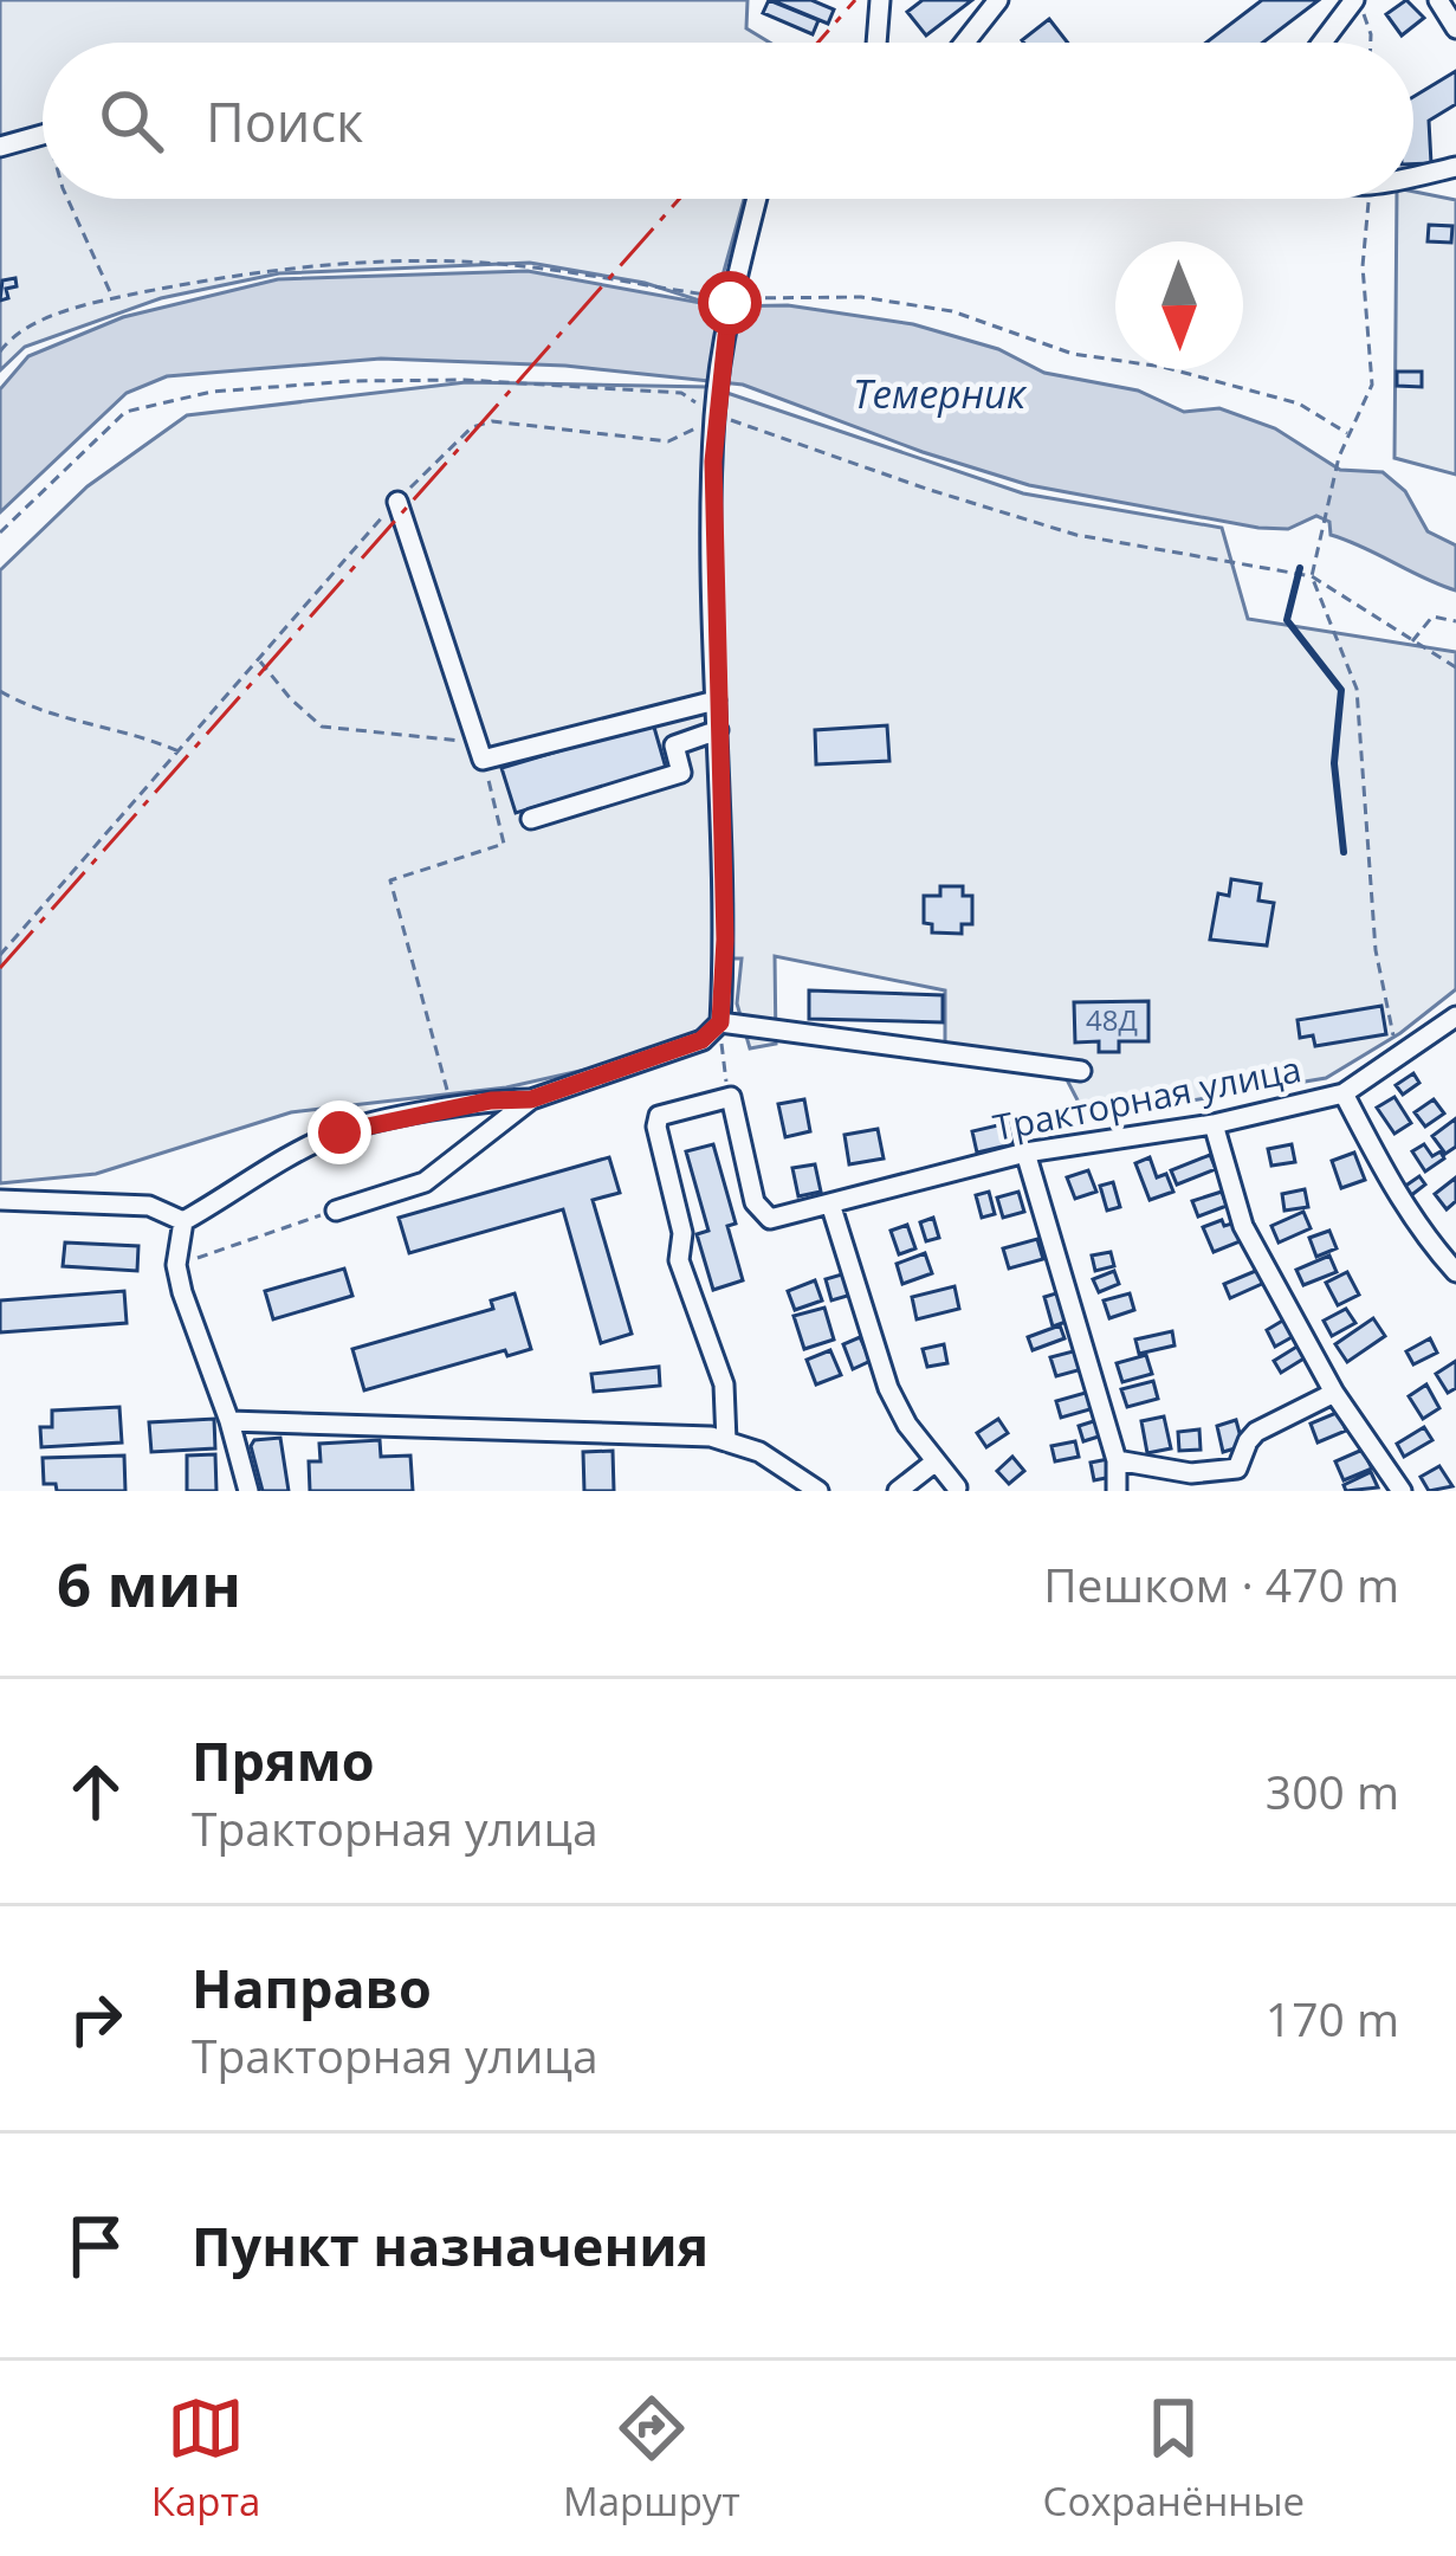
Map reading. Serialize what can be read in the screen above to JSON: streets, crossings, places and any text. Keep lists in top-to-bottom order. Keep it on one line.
{"streets":{"street":["Тракторная улица"]},"water":["Темерник"],"house_numbers":["48Д"],"north":"bottom","page":{"search":"Поиск","heading":["6 мин","Пешком · 470 m"],"list":[["Прямо","Тракторная улица","300 m"],["Направо","Тракторная улица","170 m"],"Пункт назначения"],"nav":["Карта","Маршрут","Сохранённые"]}}
